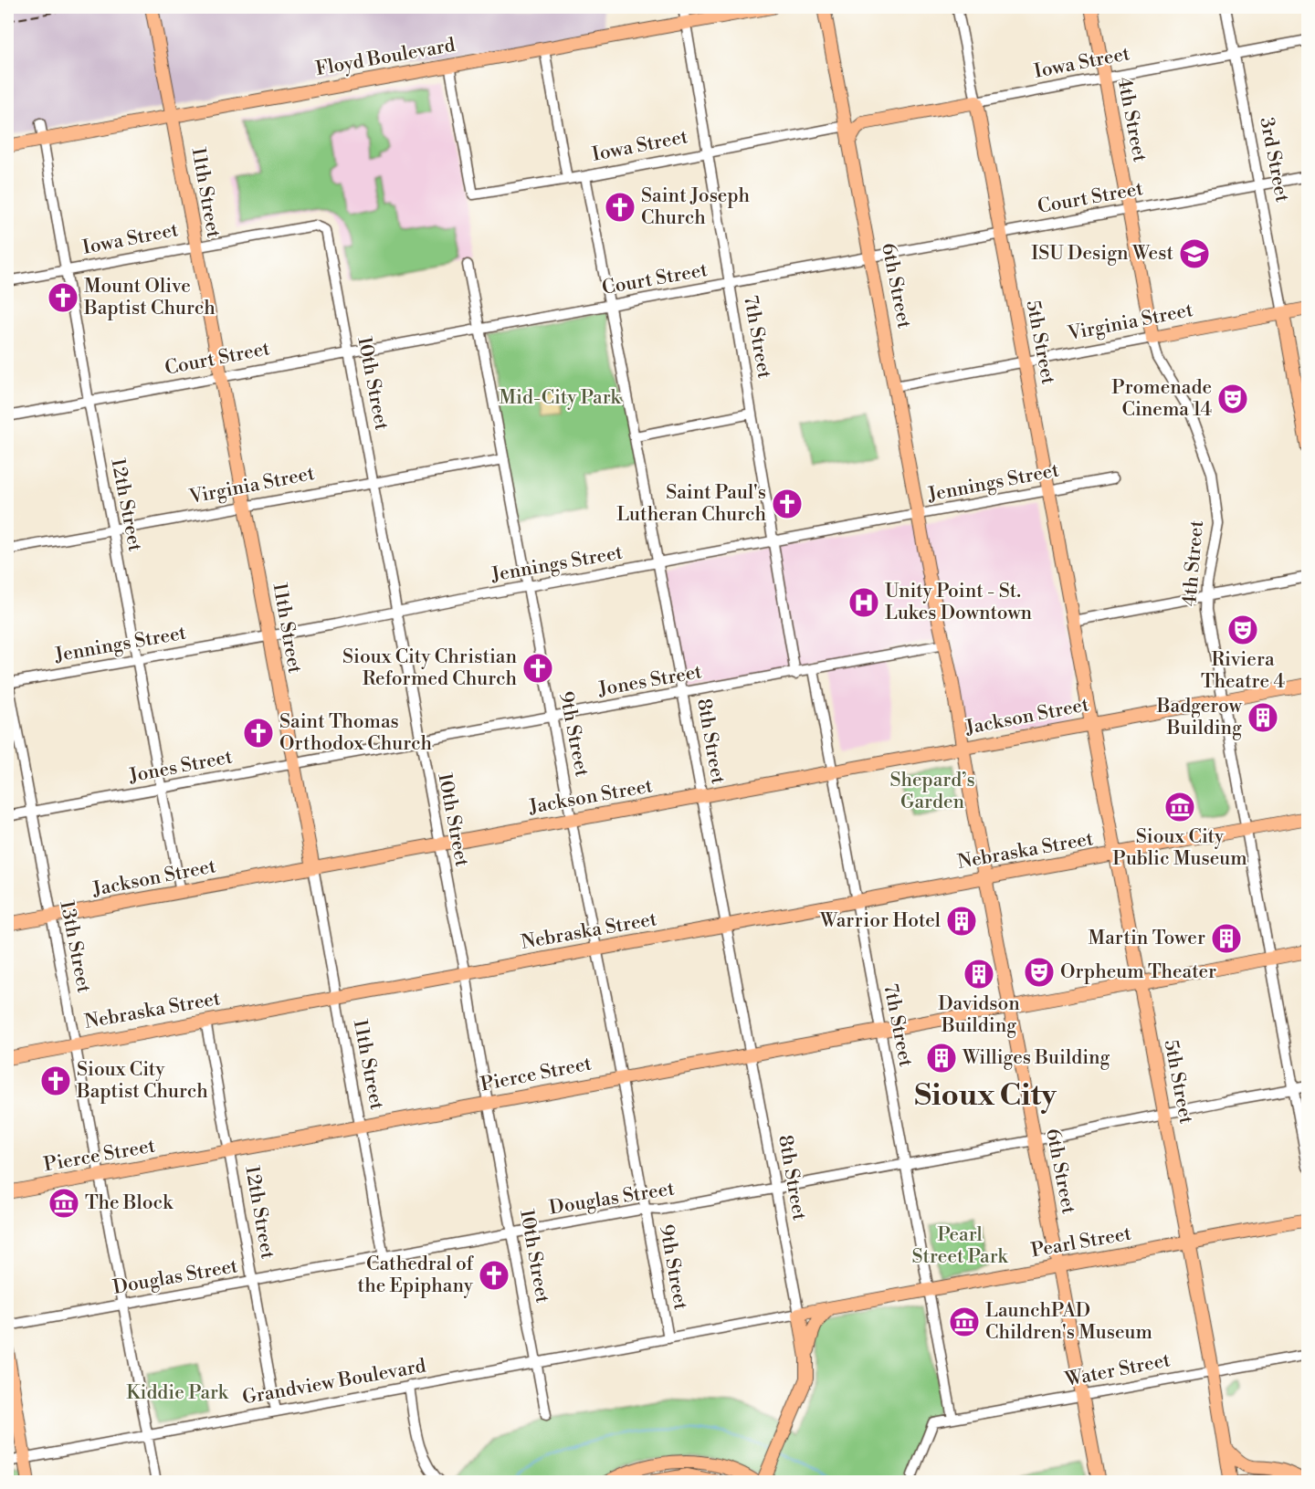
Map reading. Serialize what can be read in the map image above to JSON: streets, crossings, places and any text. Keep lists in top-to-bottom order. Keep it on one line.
{"streets":{"main road":["Floyd Boulevard","Iowa Street","4th Street","3rd Street","11th Street","6th Street","Virginia Street","5th Street","Jackson Street","Nebraska Street","Pierce Street","Pearl Street"],"street":["Court Street","7th Street","10th Street","Jennings Street","12th Street","Jones Street","9th Street","8th Street","13th Street","Douglas Street","Water Street","Grandview Boulevard"]},"crossings":[["Floyd Boulevard","Iowa Street"],["Floyd Boulevard","11th Street"],["Floyd Boulevard","7th Street"],["Floyd Boulevard","12th Street"],["Iowa Street","4th Street"],["Iowa Street","3rd Street"],["Iowa Street","11th Street"],["Iowa Street","6th Street"],["Iowa Street","7th Street"],["Iowa Street","5th Street"],["Iowa Street","10th Street"],["Iowa Street","12th Street"],["Iowa Street","8th Street"],["4th Street","Court Street"],["4th Street","Virginia Street"],["4th Street","Jackson Street"],["4th Street","Nebraska Street"],["4th Street","Pierce Street"],["4th Street","Douglas Street"],["3rd Street","Court Street"],["3rd Street","Virginia Street"],["11th Street","Court Street"],["11th Street","Virginia Street"],["11th Street","Jennings Street"],["11th Street","Jones Street"],["11th Street","Jackson Street"],["11th Street","Nebraska Street"],["11th Street","Pierce Street"],["11th Street","Douglas Street"],["Court Street","6th Street"],["Court Street","7th Street"],["Court Street","5th Street"],["Court Street","10th Street"],["Court Street","12th Street"],["Court Street","9th Street"],["Court Street","8th Street"],["6th Street","Virginia Street"],["6th Street","Jennings Street"],["6th Street","Jones Street"],["6th Street","Jackson Street"],["6th Street","Nebraska Street"],["6th Street","Pierce Street"],["6th Street","Douglas Street"],["6th Street","Pearl Street"],["6th Street","Water Street"],["Virginia Street","5th Street"],["Virginia Street","10th Street"],["Virginia Street","12th Street"],["Virginia Street","9th Street"],["7th Street","Jennings Street"],["7th Street","Jones Street"],["7th Street","Jackson Street"],["7th Street","Nebraska Street"],["7th Street","Pierce Street"],["7th Street","Douglas Street"],["7th Street","Pearl Street"],["7th Street","Water Street"],["5th Street","Jennings Street"],["5th Street","Jackson Street"],["5th Street","Nebraska Street"],["5th Street","Pierce Street"],["5th Street","Douglas Street"],["5th Street","Pearl Street"],["5th Street","Water Street"],["10th Street","Jennings Street"],["10th Street","Jones Street"],["10th Street","Jackson Street"],["10th Street","Nebraska Street"],["10th Street","Pierce Street"],["10th Street","Douglas Street"],["10th Street","Grandview Boulevard"],["Jennings Street","12th Street"],["Jennings Street","9th Street"],["Jennings Street","8th Street"],["Jennings Street","13th Street"],["12th Street","Jones Street"],["12th Street","Jackson Street"],["12th Street","Nebraska Street"],["12th Street","Pierce Street"],["12th Street","Douglas Street"],["12th Street","Grandview Boulevard"],["Jones Street","9th Street"],["Jones Street","8th Street"],["Jones Street","13th Street"],["Jackson Street","9th Street"],["Jackson Street","8th Street"],["Jackson Street","13th Street"],["9th Street","Nebraska Street"],["9th Street","Pierce Street"],["9th Street","Douglas Street"],["9th Street","Pearl Street"],["9th Street","Grandview Boulevard"],["8th Street","Nebraska Street"],["8th Street","Pierce Street"],["8th Street","Douglas Street"],["8th Street","Pearl Street"],["Nebraska Street","13th Street"],["13th Street","Pierce Street"],["13th Street","Douglas Street"],["13th Street","Grandview Boulevard"],["Pearl Street","Grandview Boulevard"]],"districts":["Sioux City"],"parks":["Mid-City Park","Shepard’s Garden","Pearl Street Park","Kiddie Park"],"places":{"church":["Saint Joseph Church","Mount Olive Baptist Church","Saint Paul's Lutheran Church","Sioux City Christian Reformed Church","Saint Thomas Orthodox Church","Sioux City Baptist Church","Cathedral of the Epiphany"],"school or university":["ISU Design West"],"theatre":["Promenade Cinema 14","Riviera Theatre 4","Orpheum Theater"],"hospital":["Unity Point - St. Lukes Downtown"],"building":["Badgerow Building","Warrior Hotel","Martin Tower","Davidson Building","Williges Building"],"museum":["Sioux City Public Museum","The Block","LaunchPAD Children's Museum"]}}
